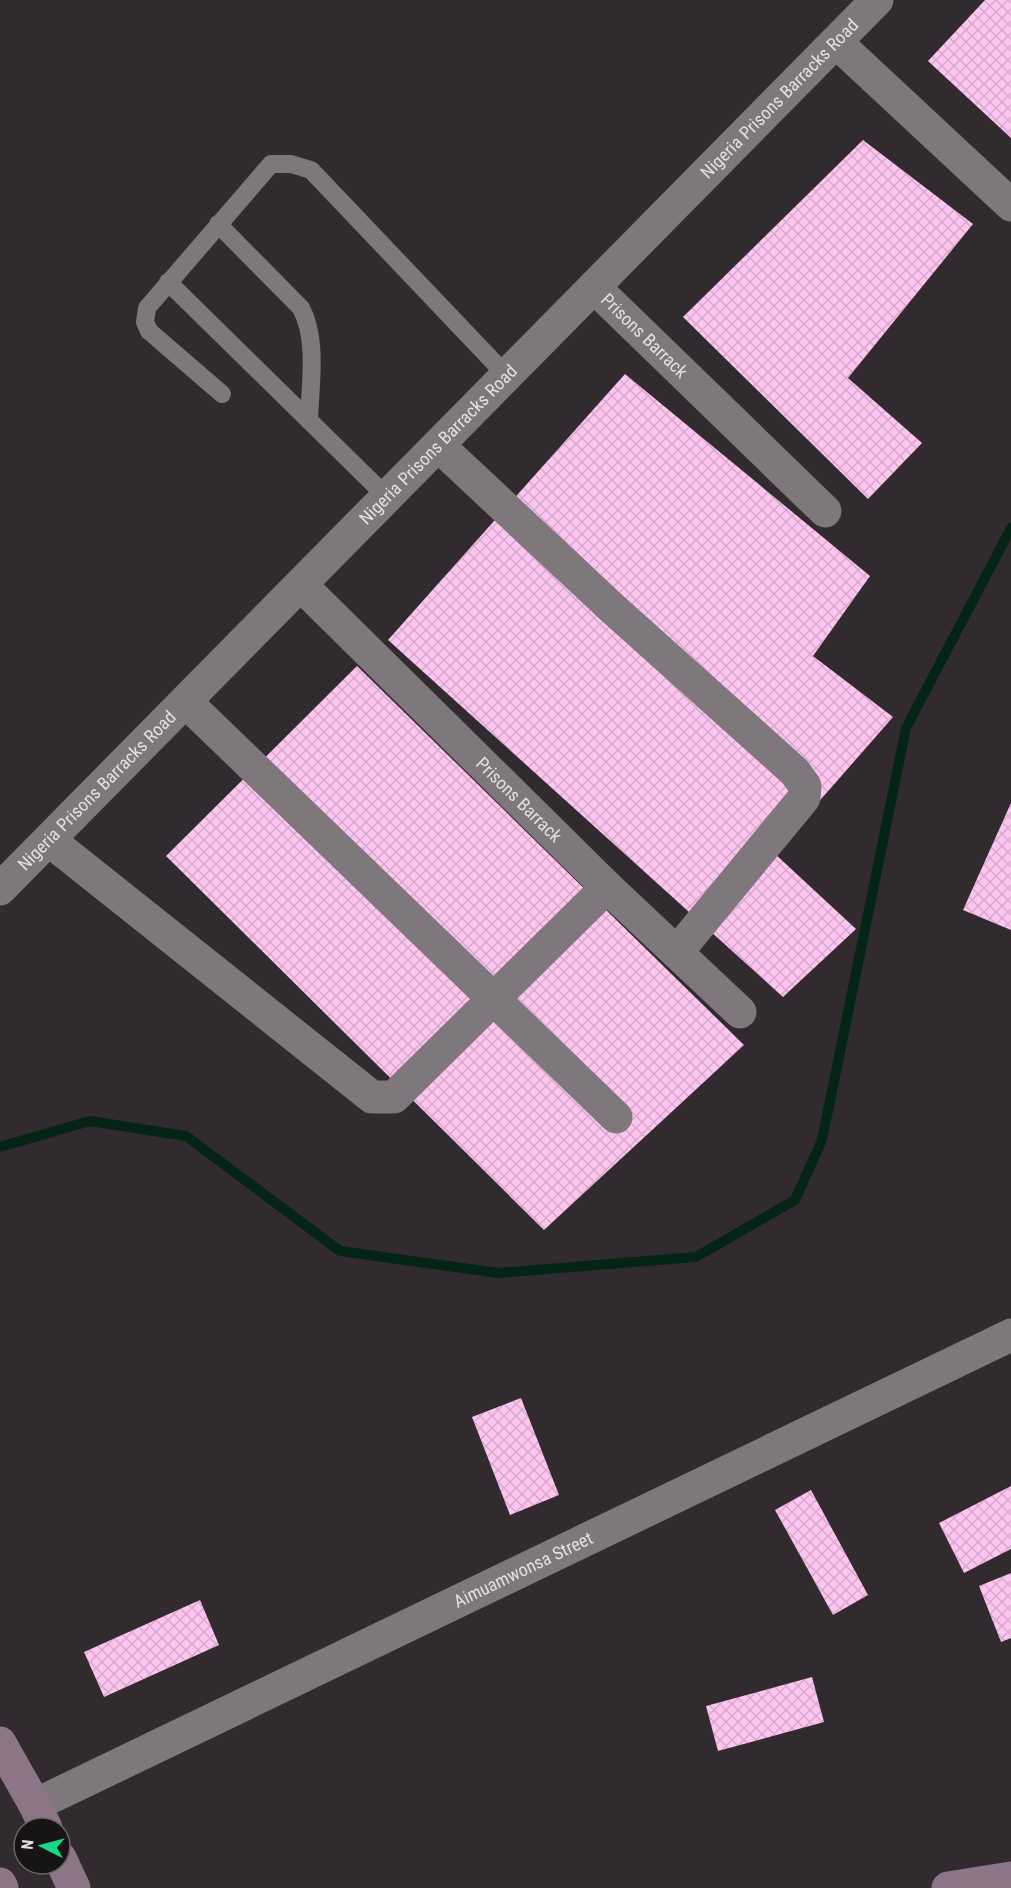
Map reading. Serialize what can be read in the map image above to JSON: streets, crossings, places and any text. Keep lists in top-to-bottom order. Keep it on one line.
{"streets":{"street":["Nigeria Prisons Barracks Road","Prisons Barrack","Aimuamwonsa Street"]},"crossings":[["Nigeria Prisons Barracks Road","Prisons Barrack"]],"north":"left"}
